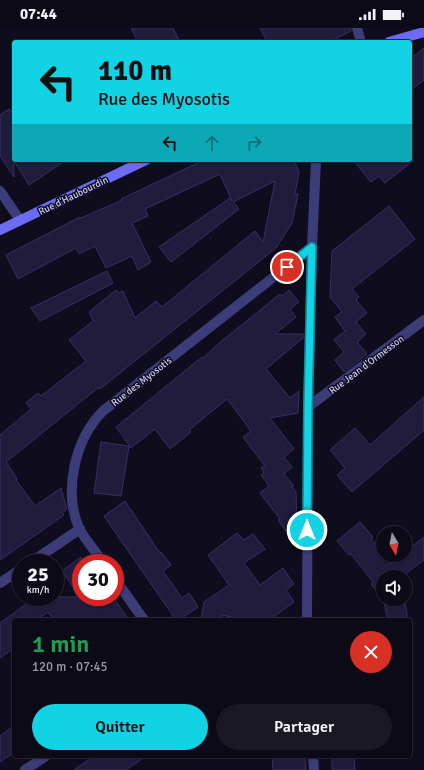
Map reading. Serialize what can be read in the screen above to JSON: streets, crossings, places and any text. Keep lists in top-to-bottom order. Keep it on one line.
{"streets":{"main road":["Rue d'Haubourdin"],"street":["Rue Jean d'Ormesson","Rue des Myosotis"]},"north":"bottom","page":{"status":"07:44","turn":["110 m","Rue des Myosotis"],"speed":"25 km/h","limit":"30","heading":["1 min","120 m · 07:45"],"buttons":["Quitter","Partager"]}}
